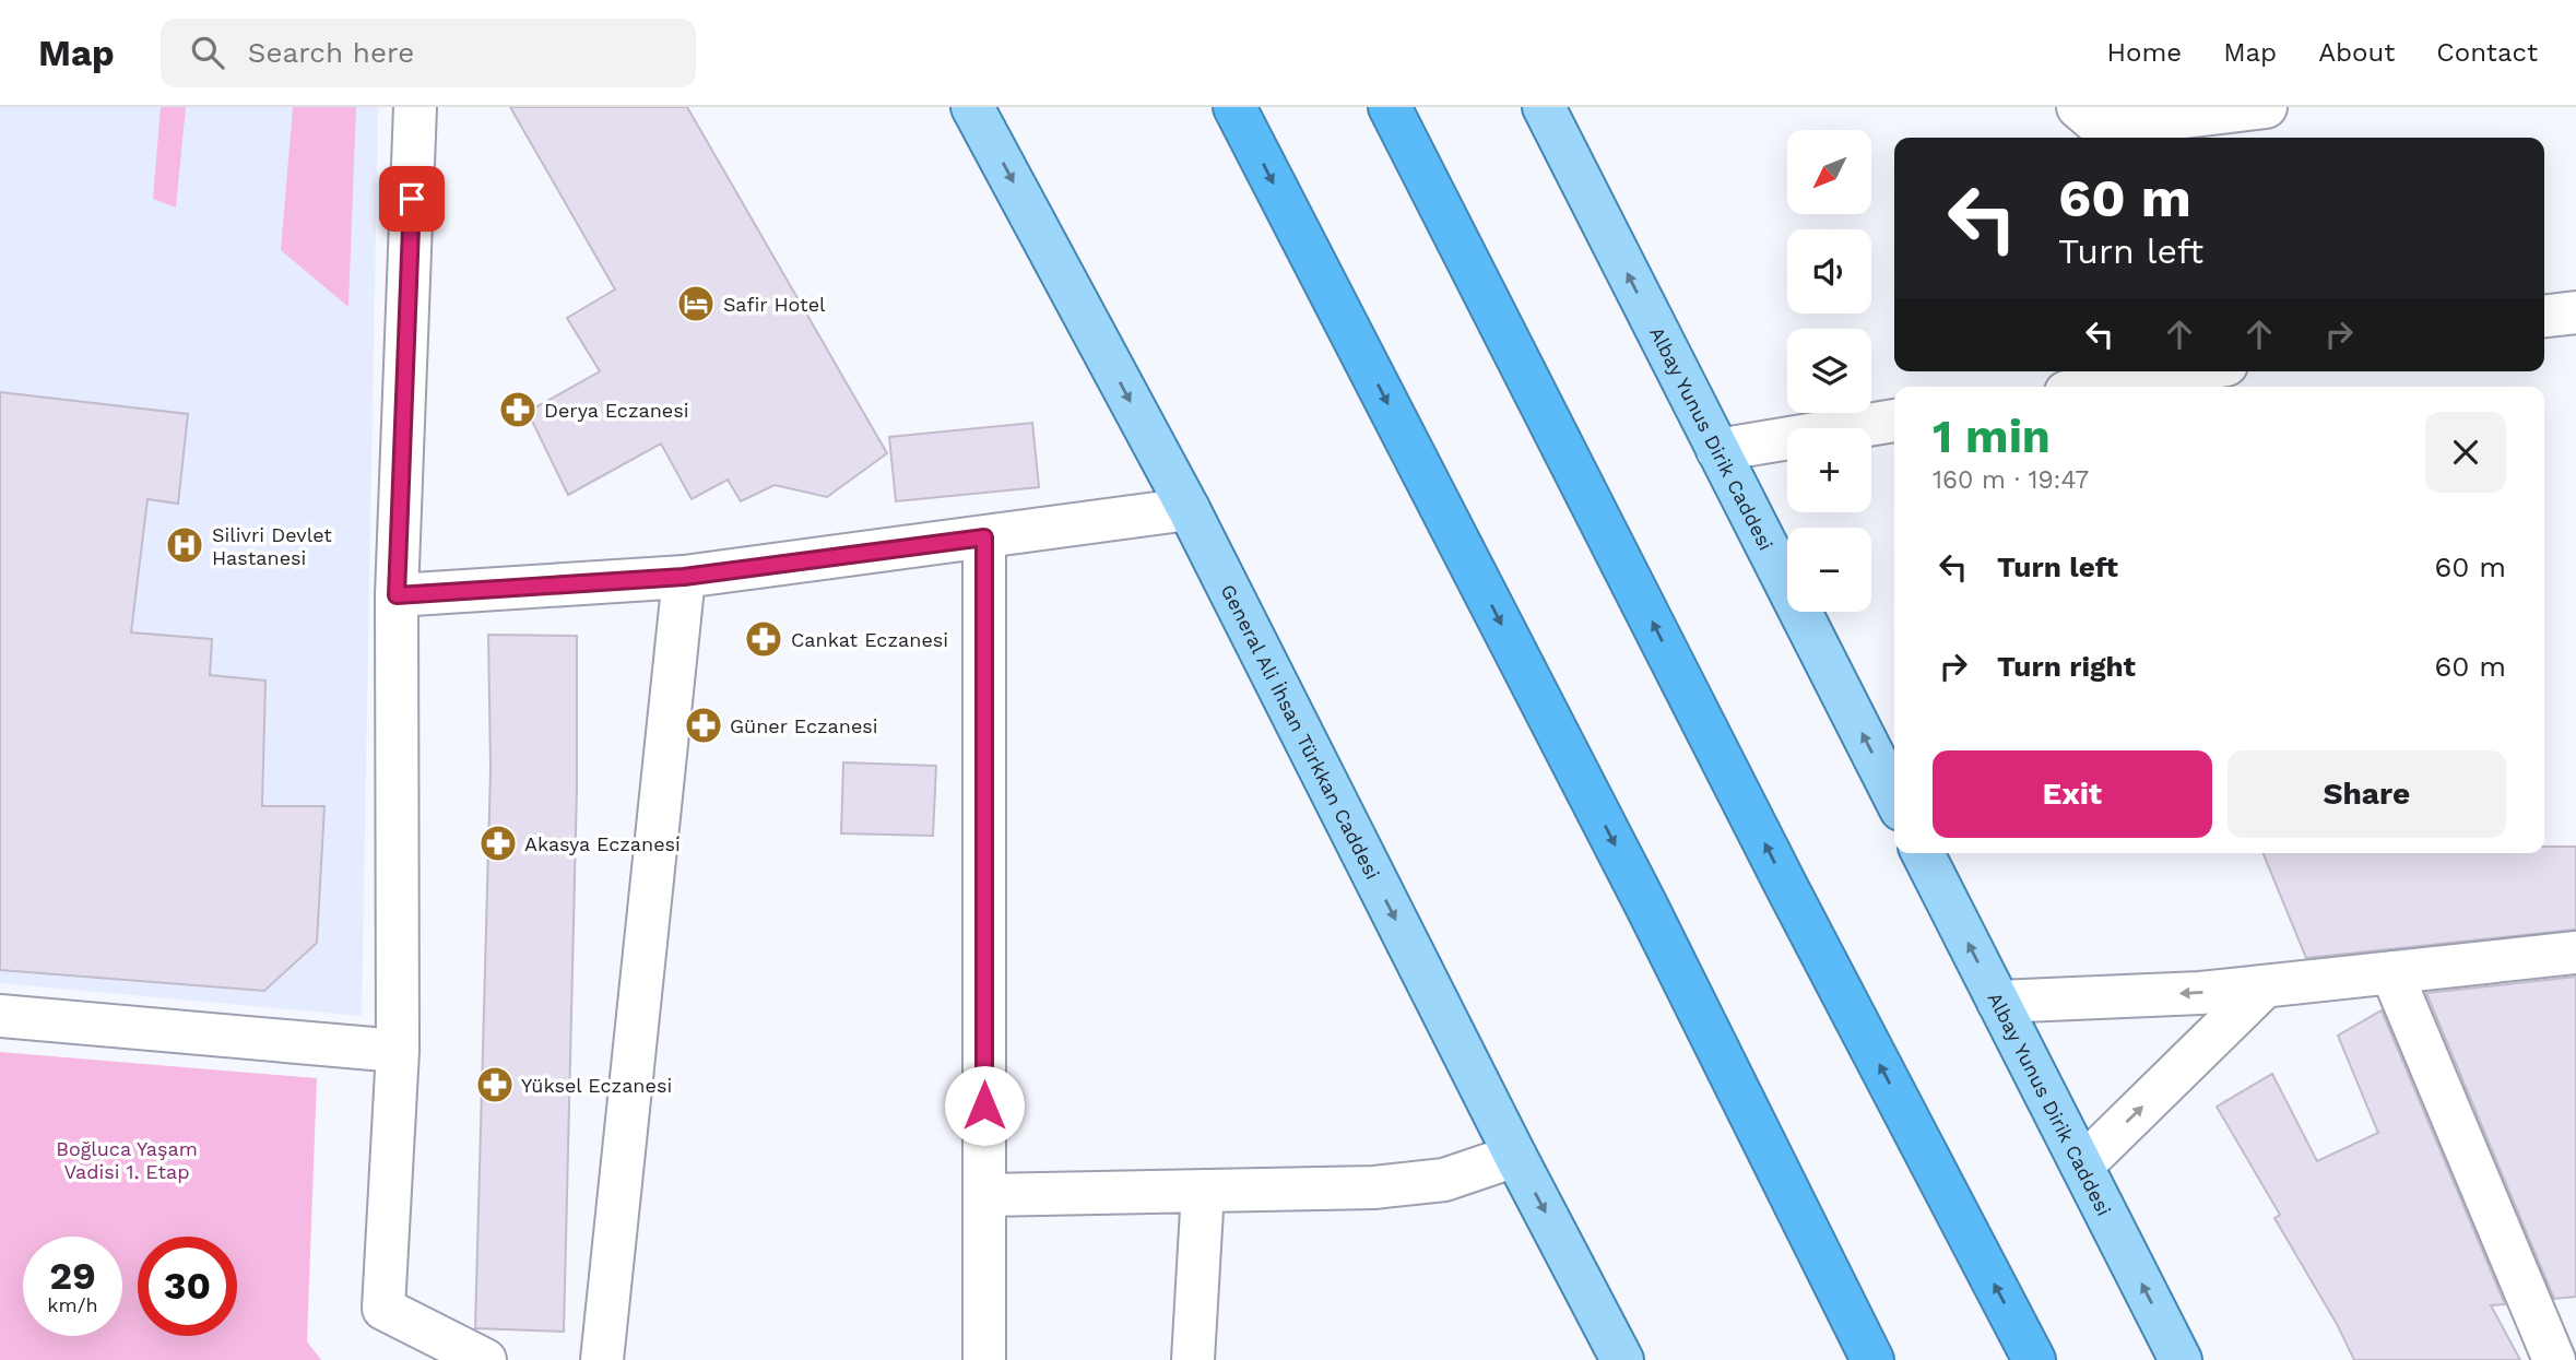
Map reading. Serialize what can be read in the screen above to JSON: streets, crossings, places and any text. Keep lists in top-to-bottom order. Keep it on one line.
{"streets":{"main road":["Albay Yunus Dirik Caddesi","General Ali İhsan Türkkan Caddesi"]},"one_way":["Albay Yunus Dirik Caddesi","General Ali İhsan Türkkan Caddesi"],"parks":["Boğluca Yaşam Vadisi 1. Etap"],"places":{"hotel":["Safir Hotel"],"pharmacy":["Derya Eczanesi","Cankat Eczanesi","Güner Eczanesi","Akasya Eczanesi","Yüksel Eczanesi"],"hospital":["Silivri Devlet Hastanesi"]},"north":"bottom left","page":{"header":"Map","search":"Search here","nav":["Home","Map","About","Contact"],"map_buttons":["+","−"],"turn":["60 m","Turn left"],"heading":["1 min","160 m · 19:47"],"list":[{"name":"Turn left","value":"60 m"},{"name":"Turn right","value":"60 m"}],"buttons":["Exit","Share"],"speed":"29 km/h","limit":"30"}}
